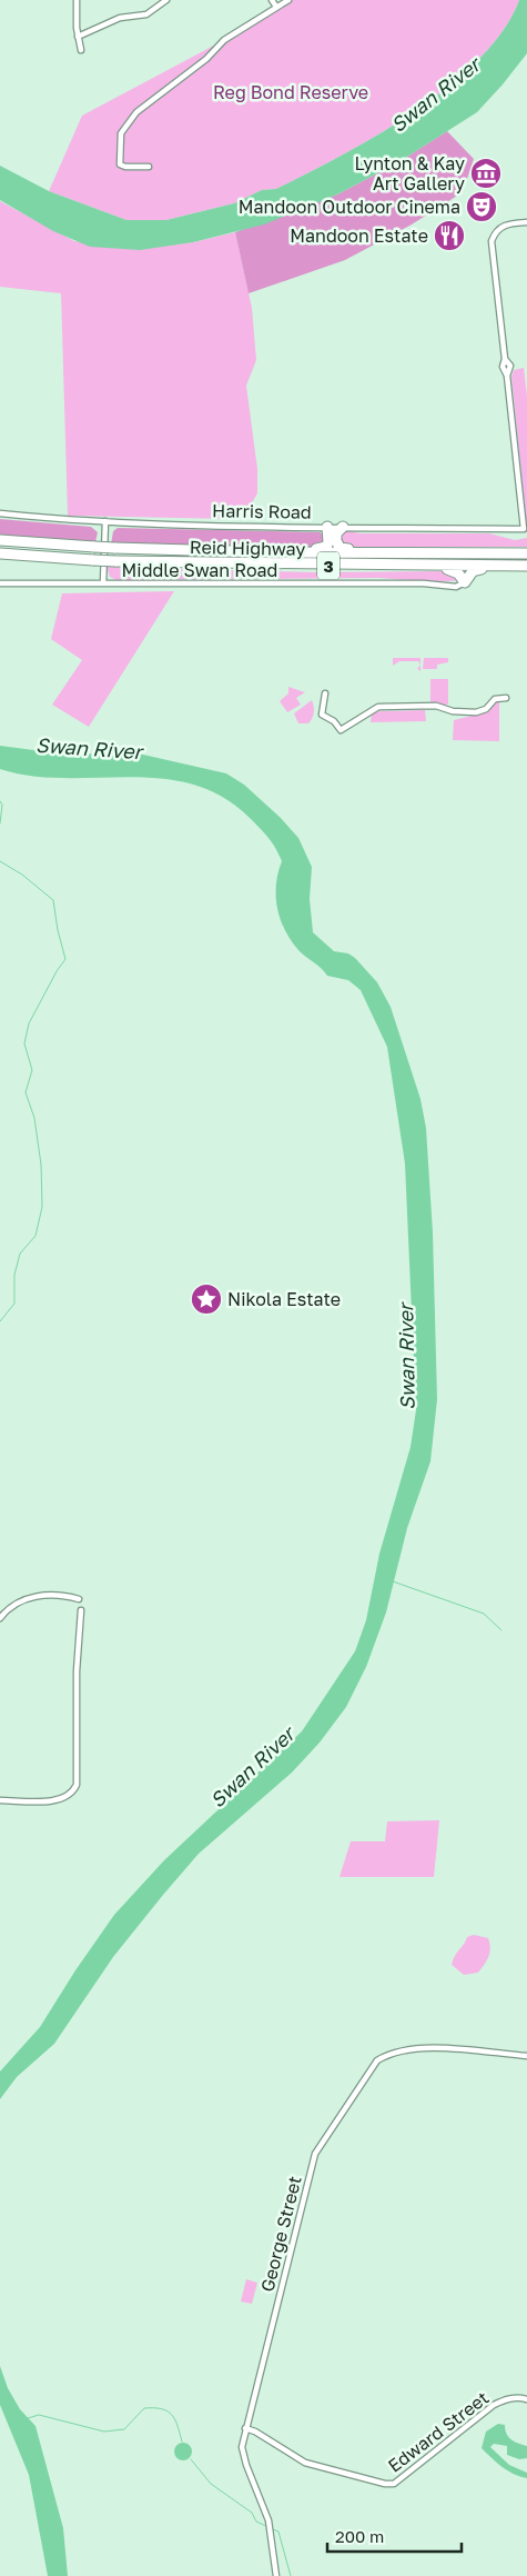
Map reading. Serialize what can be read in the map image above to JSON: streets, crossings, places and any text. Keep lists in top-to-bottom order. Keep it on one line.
{"streets":{"highway":["Reid Highway","3"],"street":["Harris Road","Middle Swan Road","George Street","Edward Street"]},"crossings":[["George Street","Edward Street"]],"water":["Swan River"],"parks":["Reg Bond Reserve"],"places":{"museum":["Lynton & Kay Art Gallery"],"theatre":["Mandoon Outdoor Cinema"],"restaurant":["Mandoon Estate"],"place":["Nikola Estate"]},"scale_bar":"200 m"}
